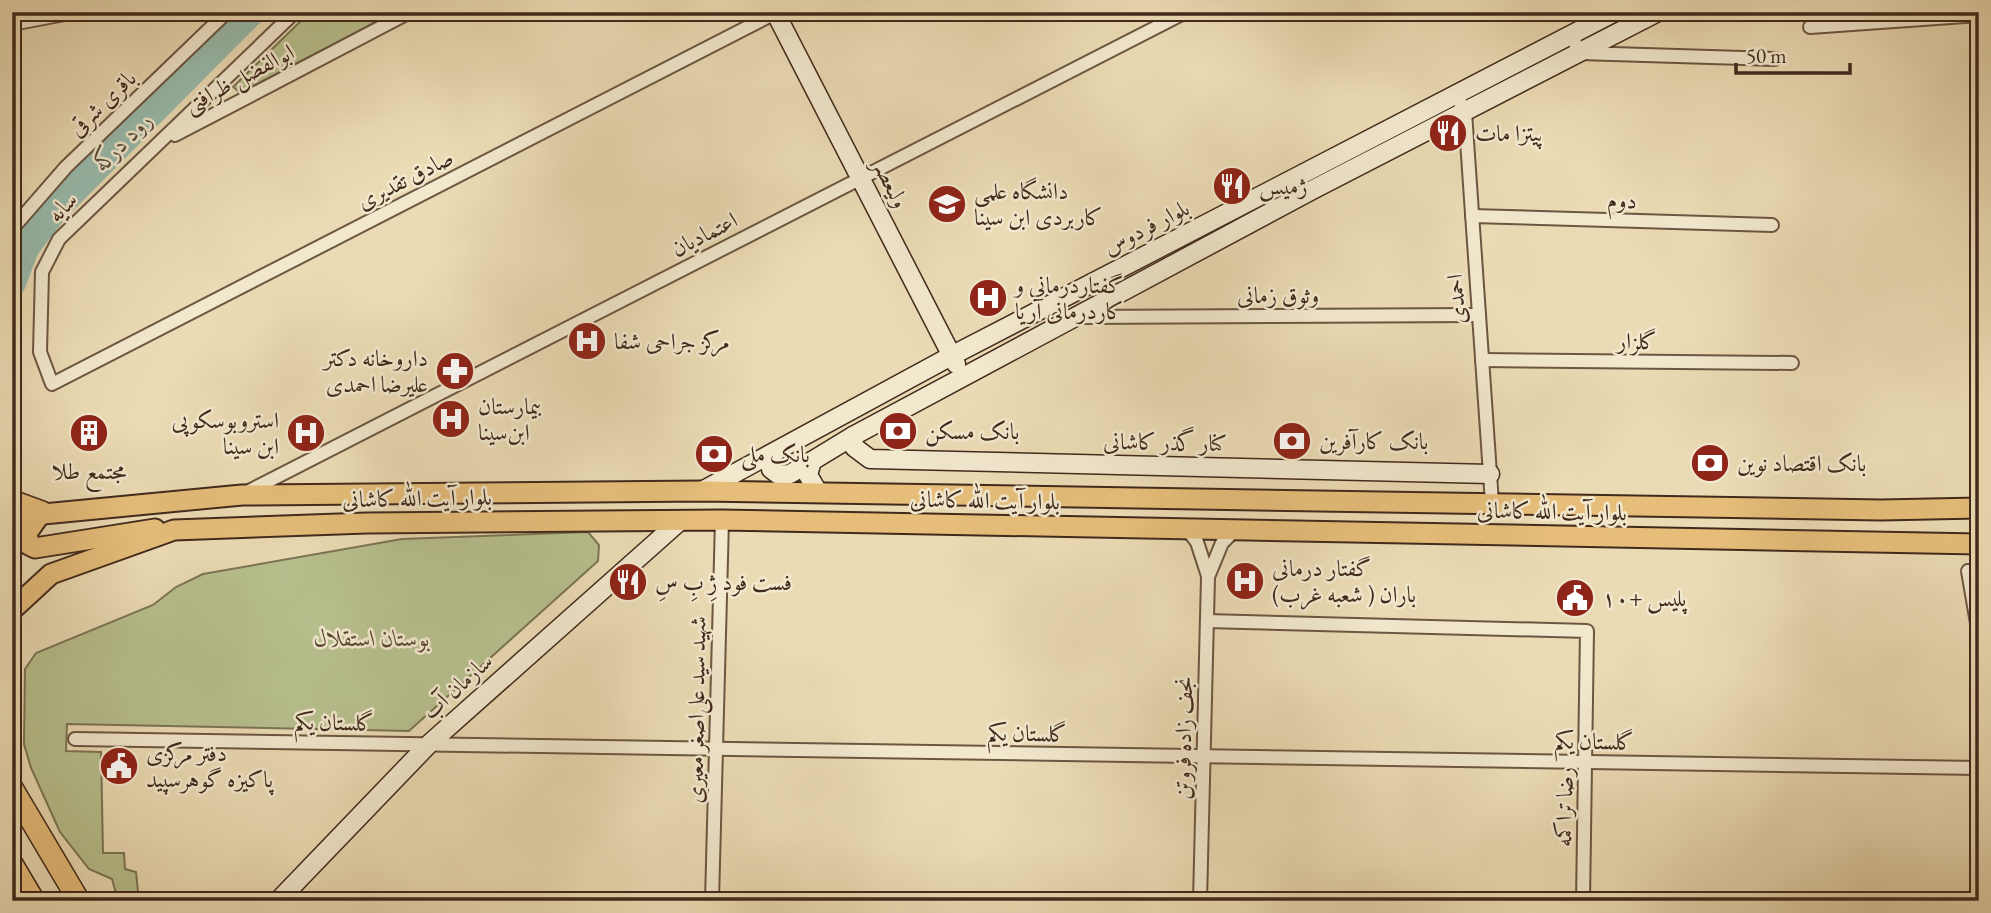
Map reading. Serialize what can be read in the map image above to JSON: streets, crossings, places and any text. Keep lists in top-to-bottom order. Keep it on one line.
{"streets":{"main road":["ولیعصر","بلوار فردوس","کنار گذر کاشانی","بلوار آیت الله کاشانی","سازمان آب"],"street":["ابوالفضل ظرافتی","باقری شرقی","صادق تقدیری","دوم","سایه","اعتمادیان","وثوق زمانی","احمدی","گلزار","شهید سید علی‌اصغر معیری","گلستان یکم","نجف زاده فروتن","رضا تراکمه"]},"crossings":[["ابوالفضل ظرافتی","سایه"],["صادق تقدیری","ولیعصر"],["صادق تقدیری","سایه"],["ولیعصر","بلوار فردوس"],["ولیعصر","اعتمادیان"],["دوم","احمدی"],["بلوار فردوس","وثوق زمانی"],["بلوار فردوس","احمدی"],["بلوار فردوس","کنار گذر کاشانی"],["بلوار فردوس","بلوار آیت الله کاشانی"],["اعتمادیان","بلوار آیت الله کاشانی"],["وثوق زمانی","احمدی"],["احمدی","گلزار"],["احمدی","کنار گذر کاشانی"],["احمدی","بلوار آیت الله کاشانی"],["بلوار آیت الله کاشانی","سازمان آب"],["بلوار آیت الله کاشانی","شهید سید علی‌اصغر معیری"],["بلوار آیت الله کاشانی","نجف زاده فروتن"],["سازمان آب","گلستان یکم"],["شهید سید علی‌اصغر معیری","گلستان یکم"],["گلستان یکم","نجف زاده فروتن"],["گلستان یکم","رضا تراکمه"],["نجف زاده فروتن","رضا تراکمه"]],"water":["رود درکه"],"parks":["بوستان استقلال"],"places":{"restaurant":["پیتزا مات","ژمیس","فست فود ژِ بِ سِ"],"school or university":["دانشگاه علمی کاربردی ابن سینا"],"hospital":["گفتاردرمانی و کاردرمانی آریا","مرکز جراحی شفا","بیمارستان ابن‌سینا","استروبوسکوپی ابن سینا","گفتار درمانی باران ( شعبه غرب)"],"pharmacy":["داروخانه دکتر علیرضا احمدی"],"bank":["بانک مسکن","بانک کارآفرین","بانک ملی","بانک اقتصاد نوین"],"building":["مجتمع طلا"],"public building":["پلیس +۱۰","دفتر مرکزی پاکیزه گوهرسپید"]},"scale_bar":"50 m"}
